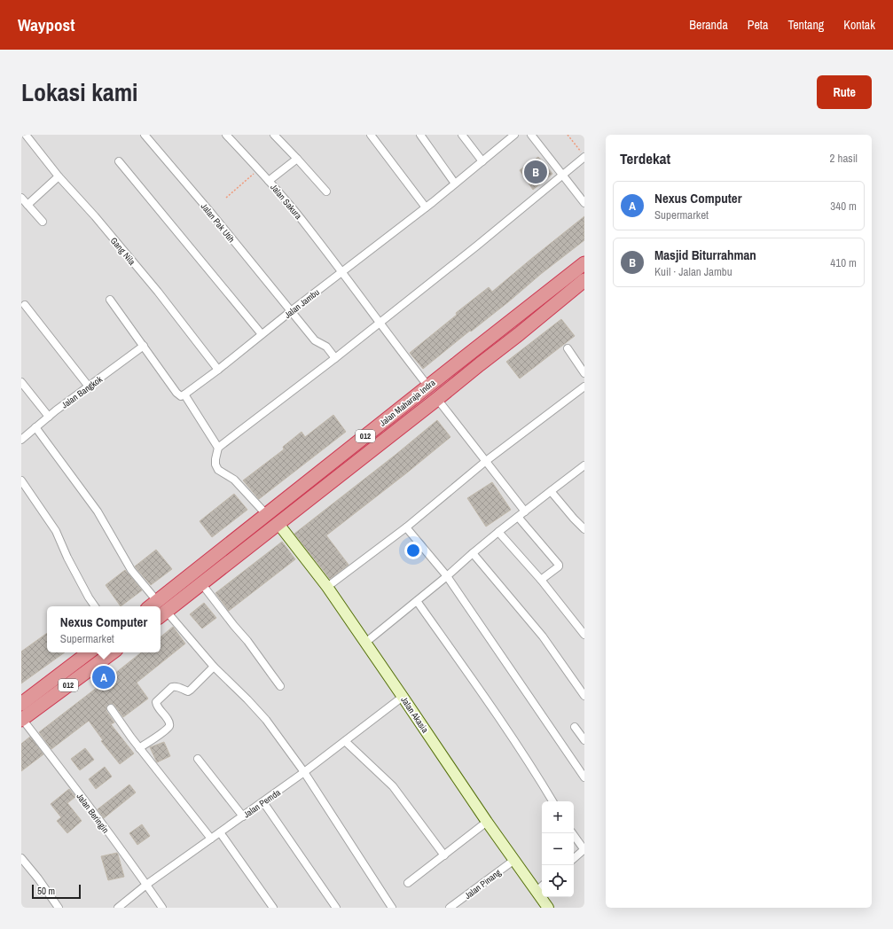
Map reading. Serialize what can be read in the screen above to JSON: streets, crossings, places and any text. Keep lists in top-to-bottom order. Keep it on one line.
{"streets":{"highway":["Jalan Maharaja Indra","012"],"street":["Jalan Sakura","Jalan Pak Utih","Gang Nila","Jalan Jambu","Jalan Bangkok","Jalan Akasia","Jalan Pemda","Jalan Beringin","Jalan Pinang"]},"crossings":[["Jalan Sakura","Jalan Jambu"],["Jalan Sakura","Jalan Maharaja Indra"],["Jalan Pak Utih","Jalan Jambu"],["Gang Nila","Jalan Jambu"],["Jalan Maharaja Indra","Jalan Akasia"],["012","Jalan Beringin"],["Jalan Akasia","Jalan Pemda"],["Jalan Akasia","Jalan Pinang"],["Jalan Pemda","Jalan Beringin"]],"scale_bar":"50 m","page":{"header":"Waypost","nav":["Beranda","Peta","Tentang","Kontak"],"title":"Lokasi kami","buttons":"Rute","heading":["Terdekat","2 hasil"],"pins":["B","A"],"list":[{"mark":"A","name":"Nexus Computer","note":"Supermarket","value":"340 m"},{"mark":"B","name":"Masjid Biturrahman","note":"Kuil · Jalan Jambu","value":"410 m"}],"popup":["Nexus Computer","Supermarket"],"map_buttons":["+","−"],"scale":"50 m"}}
